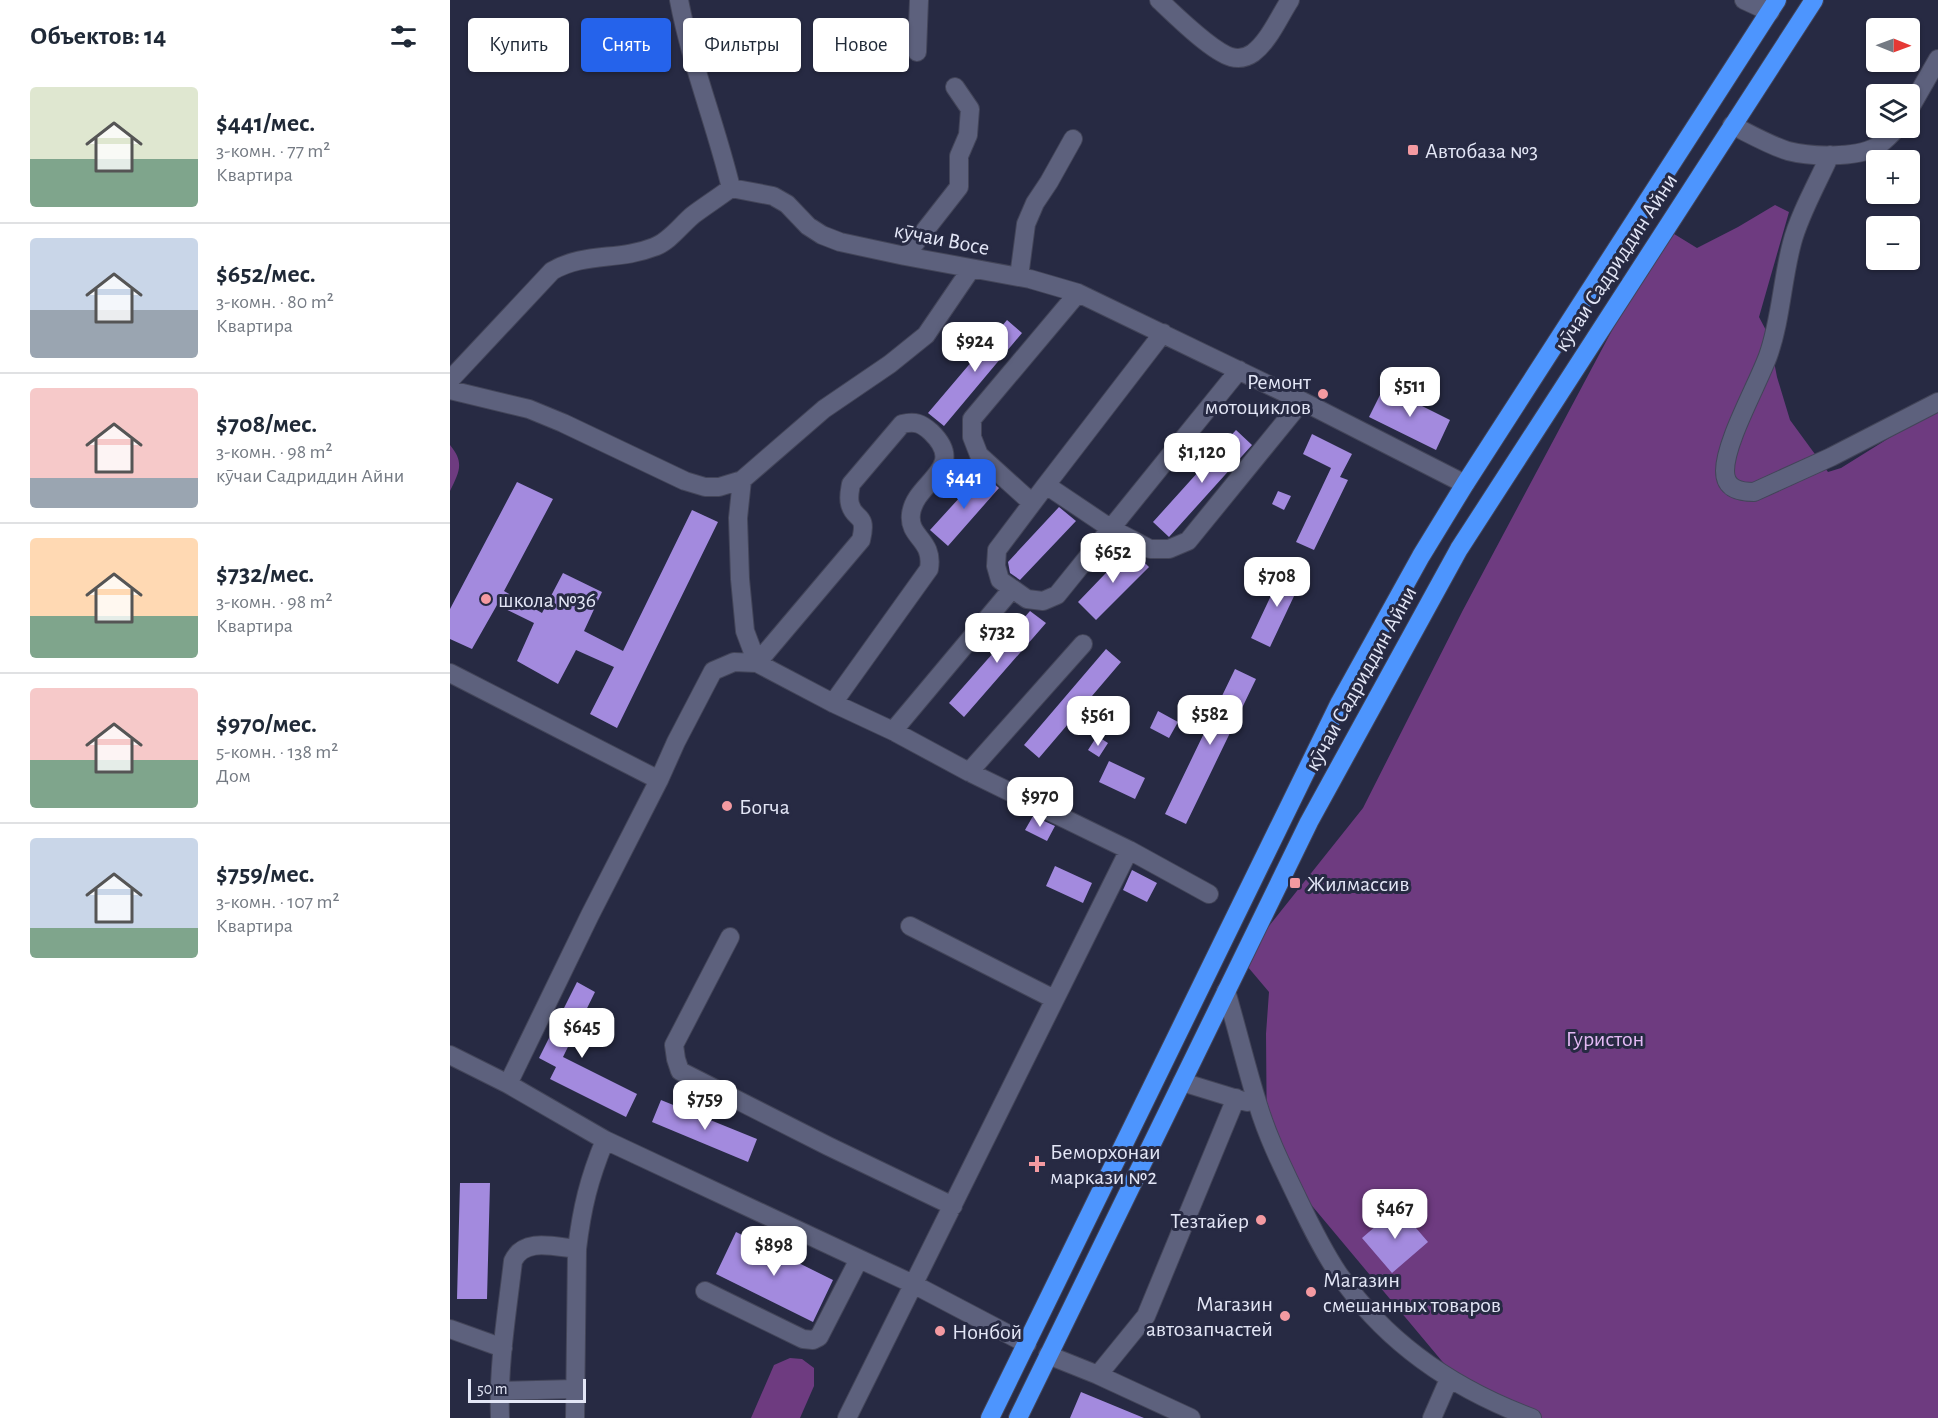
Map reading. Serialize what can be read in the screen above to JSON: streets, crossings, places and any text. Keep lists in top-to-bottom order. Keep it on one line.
{"streets":{"highway":["кӯчаи Садриддин Айни"],"street":["кӯчаи Восе"]},"crossings":[["кӯчаи Восе","кӯчаи Садриддин Айни"]],"parks":["Гуристон"],"places":{"transit":["Автобаза №3","Жилмассив"],"other":["Ремонт мотоциклов","школа №36","Богча","Тезтайер","Магазин смешанных товаров","Магазин автозапчастей","Нонбой"],"health":["Беморхонаи маркази №2"]},"scale_bar":"50 m","north":"right","page":{"heading":"Объектов: 14","map_buttons":["+","−"],"chip":["Купить","Снять","Фильтры","Новое"],"list":[{"name":"$441/мес.","note":"3-комн. · 77 m² · Квартира"},{"name":"$652/мес.","note":"3-комн. · 80 m² · Квартира"},{"name":"$708/мес.","note":"3-комн. · 98 m² · кӯчаи Садриддин Айни"},{"name":"$732/мес.","note":"3-комн. · 98 m² · Квартира"},{"name":"$970/мес.","note":"5-комн. · 138 m² · Дом"},{"name":"$759/мес.","note":"3-комн. · 107 m² · Квартира"}],"price":["$924","$511","$1,120","$441","$652","$708","$732","$582","$561","$970","$645","$759","$467","$898"],"scale":"50 m"}}
